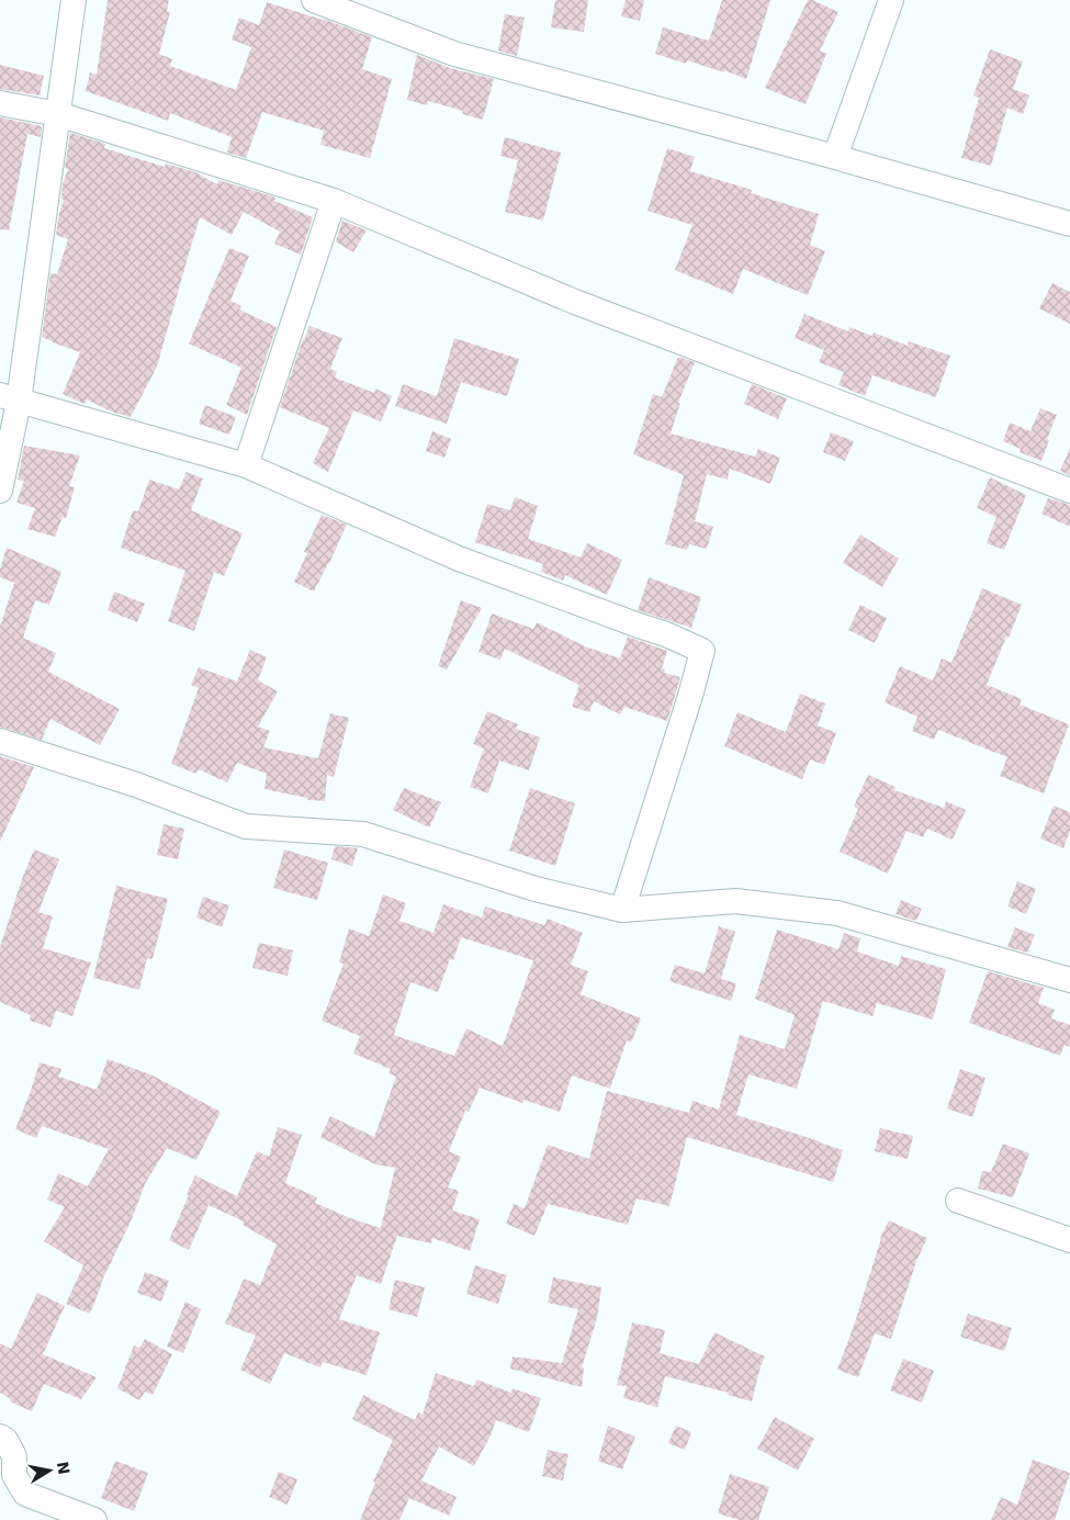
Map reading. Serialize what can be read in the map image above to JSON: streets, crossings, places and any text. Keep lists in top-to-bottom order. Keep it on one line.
{"north":"right"}
